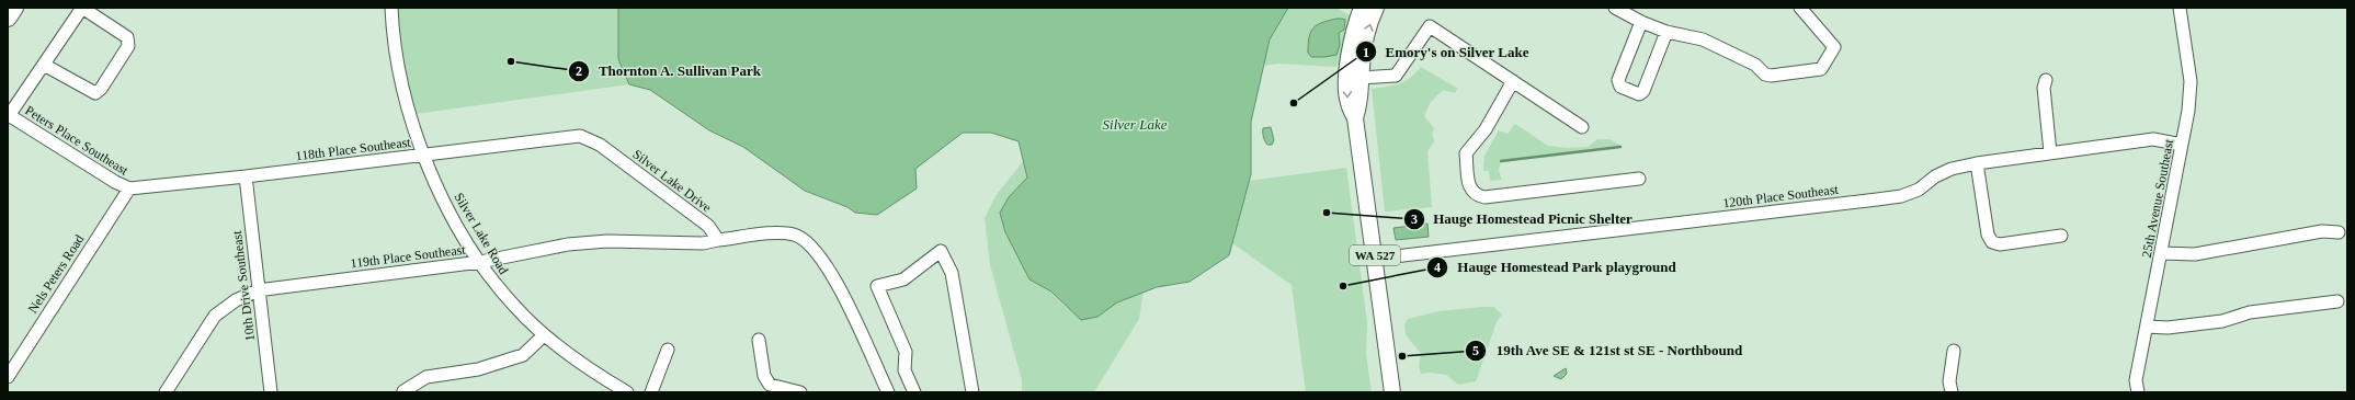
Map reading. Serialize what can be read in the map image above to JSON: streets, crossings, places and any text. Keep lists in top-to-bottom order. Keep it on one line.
{"streets":{"main road":["WA 527"],"street":["Peters Place Southeast","118th Place Southeast","Silver Lake Drive","120th Place Southeast","25th Avenue Southeast","Silver Lake Road","119th Place Southeast","Nels Peters Road","10th Drive Southeast"]},"crossings":[["Peters Place Southeast","118th Place Southeast"],["Peters Place Southeast","Nels Peters Road"],["118th Place Southeast","Silver Lake Drive"],["118th Place Southeast","Silver Lake Road"],["118th Place Southeast","Nels Peters Road"],["118th Place Southeast","10th Drive Southeast"],["Silver Lake Drive","119th Place Southeast"],["120th Place Southeast","25th Avenue Southeast"],["120th Place Southeast","WA 527"],["Silver Lake Road","119th Place Southeast"],["119th Place Southeast","10th Drive Southeast"]],"water":["Silver Lake"],"places":["Thornton A. Sullivan Park","Emory's on Silver Lake","Hauge Homestead Picnic Shelter","Hauge Homestead Park playground","19th Ave SE & 121st st SE - Northbound"]}
